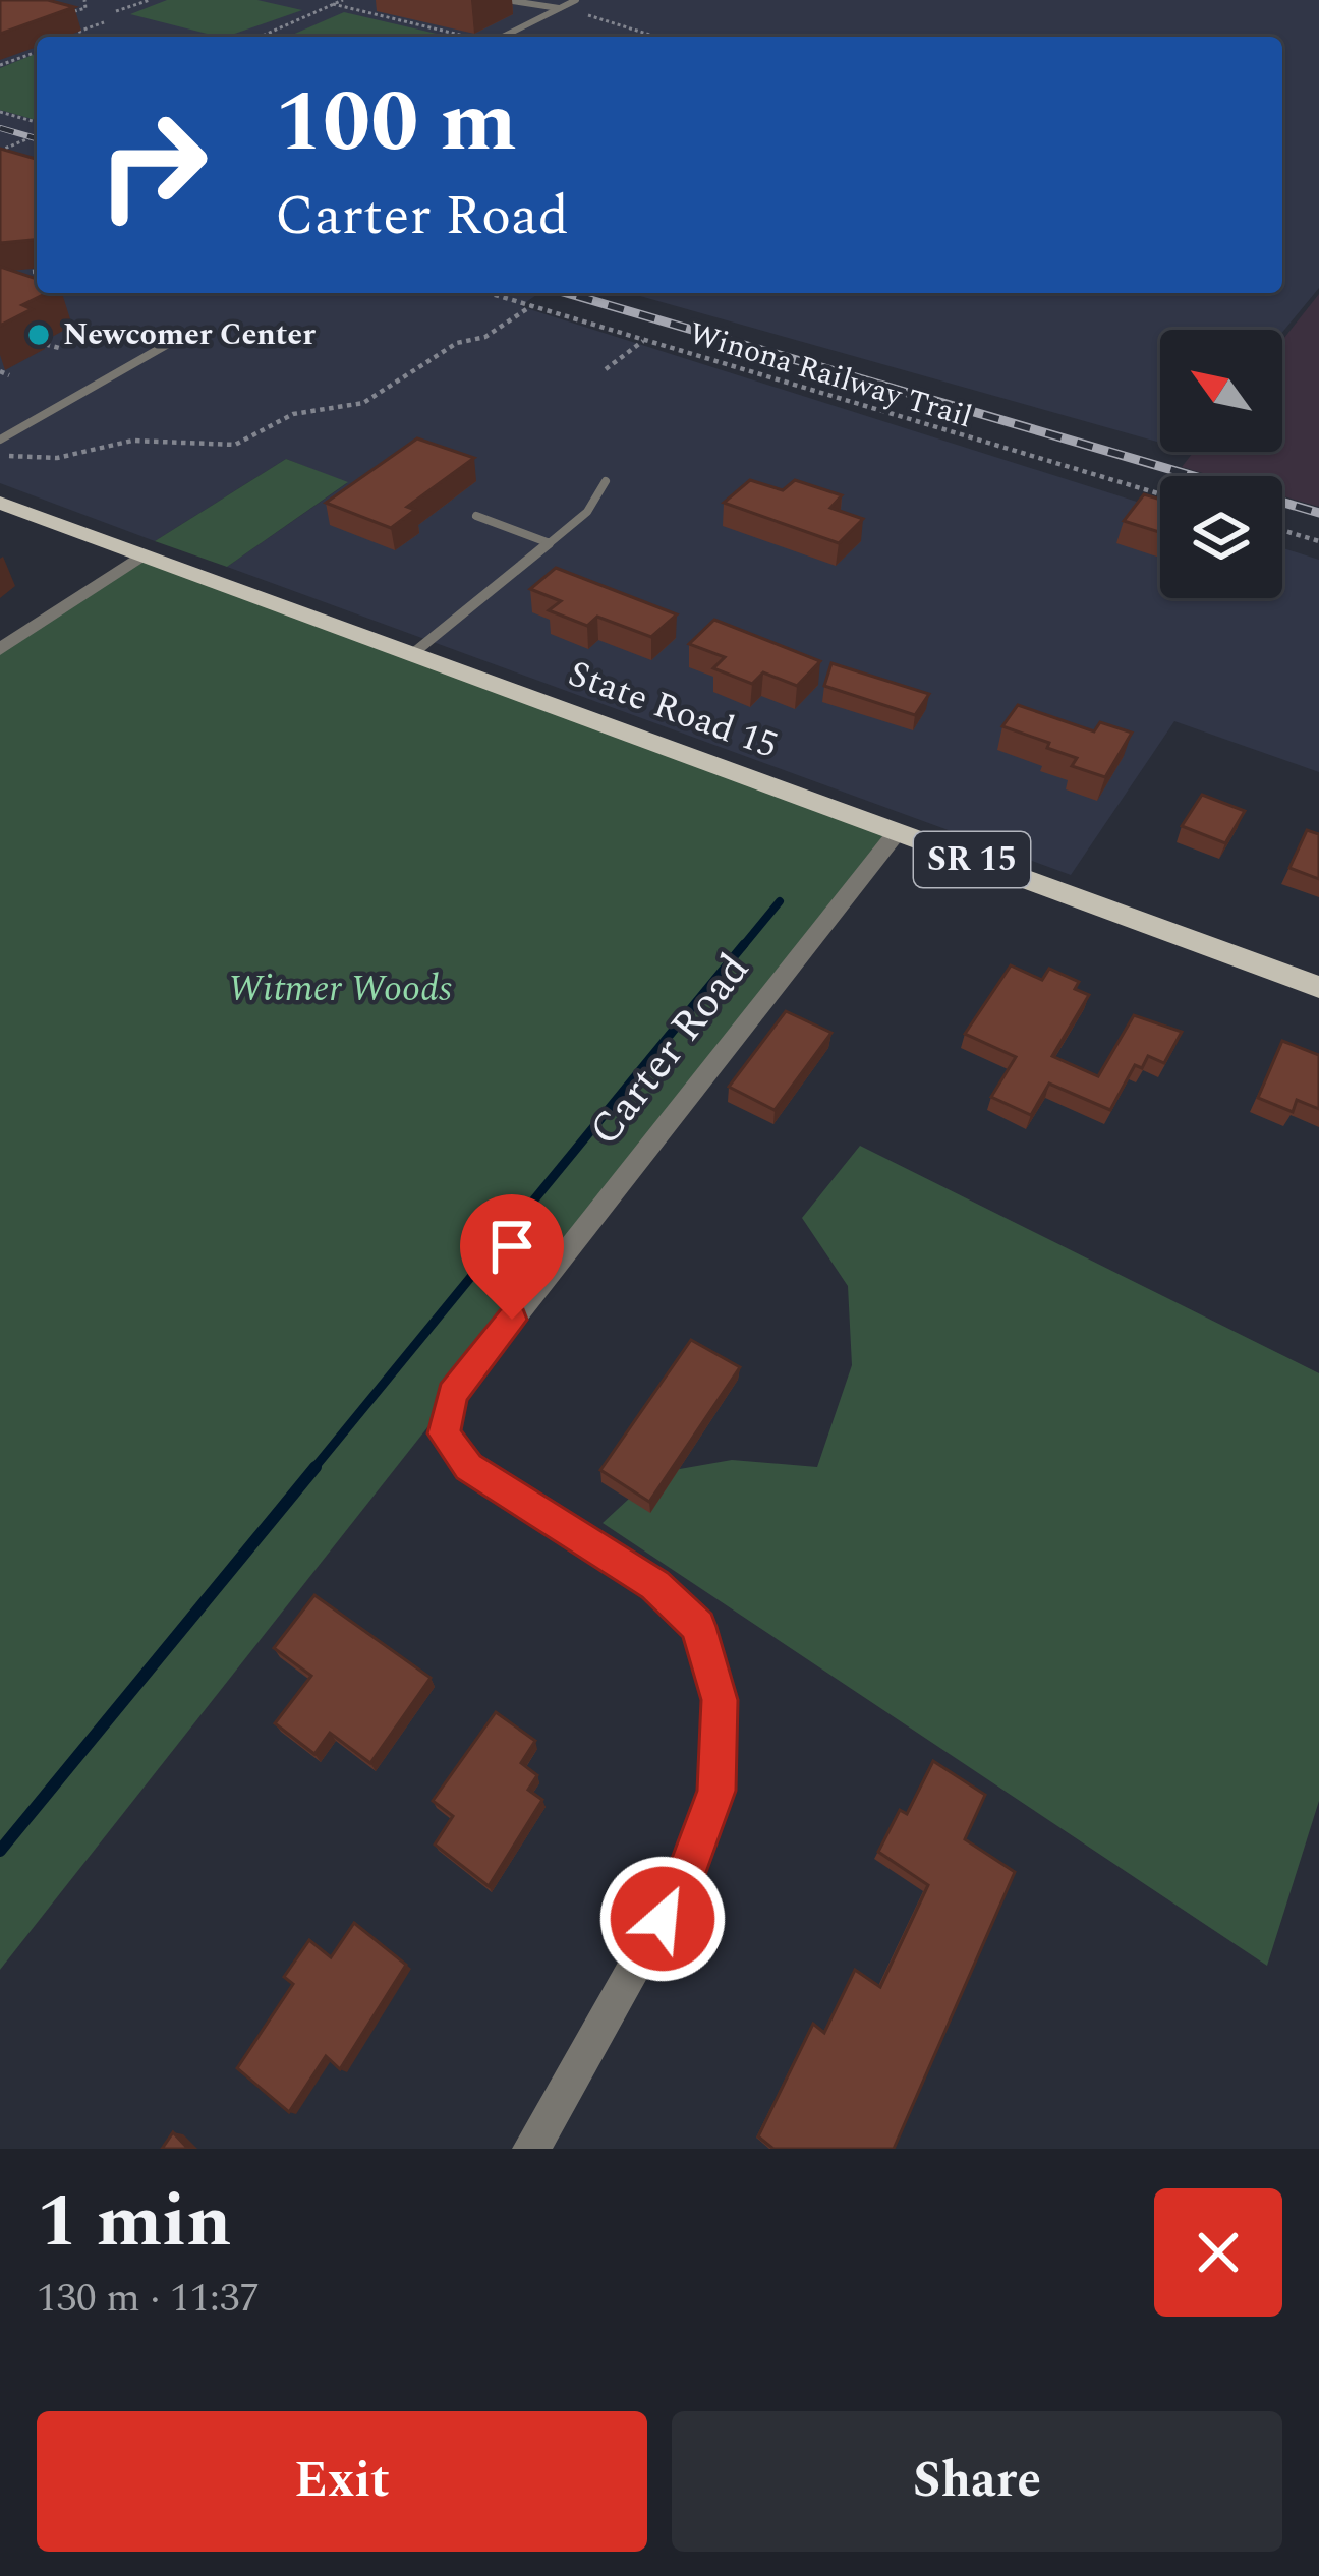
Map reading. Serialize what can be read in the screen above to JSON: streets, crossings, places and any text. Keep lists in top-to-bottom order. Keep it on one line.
{"streets":{"main road":["State Road 15","SR 15"],"street":["Carter Road"],"path":["Winona Railway Trail"]},"crossings":[["State Road 15","Carter Road"]],"parks":["Witmer Woods"],"places":["Newcomer Center"],"north":"top left","page":{"turn":["100 m","Carter Road"],"heading":["1 min","130 m · 11:37"],"buttons":["Exit","Share"]}}
